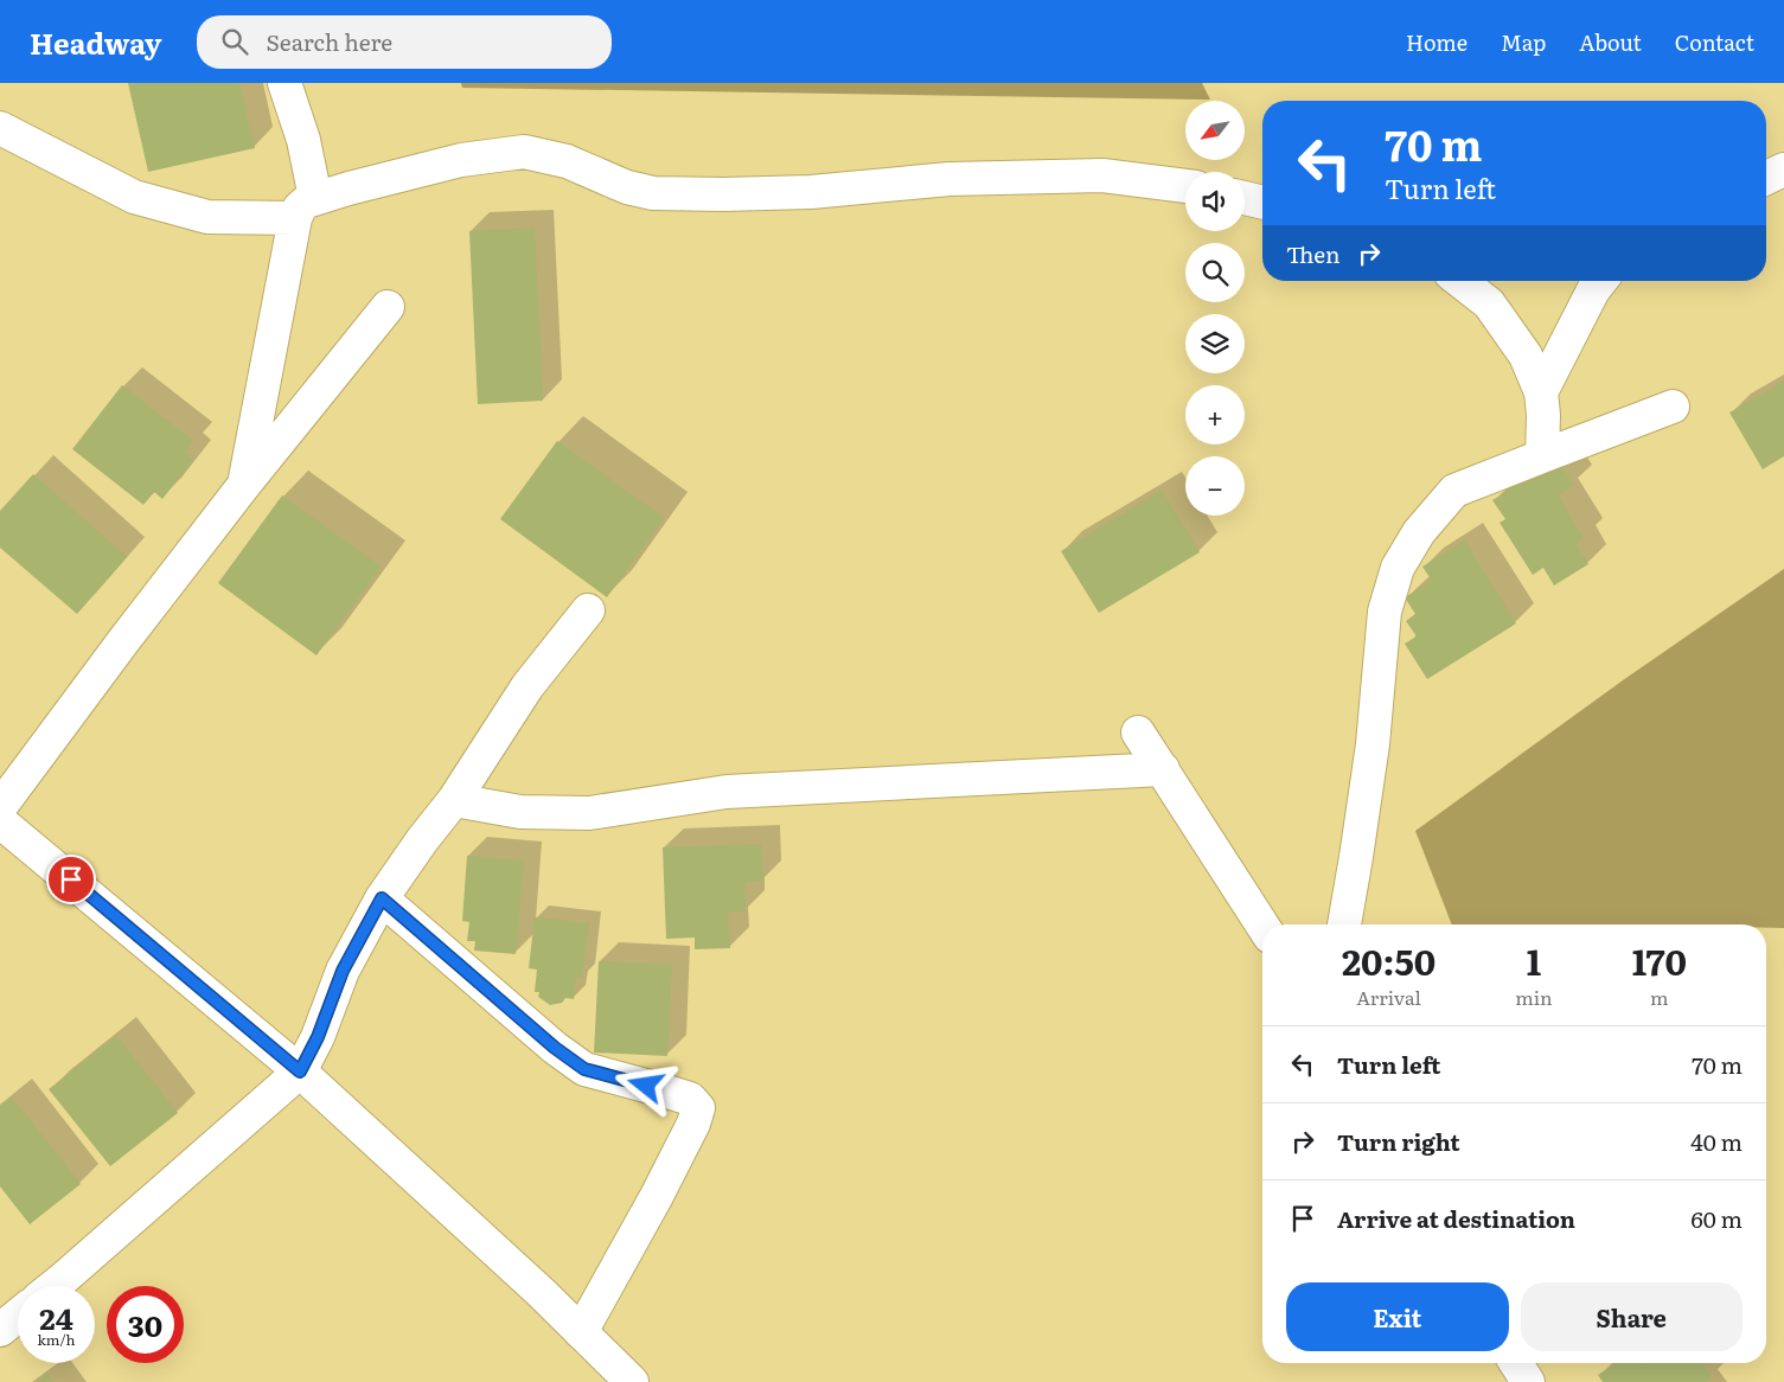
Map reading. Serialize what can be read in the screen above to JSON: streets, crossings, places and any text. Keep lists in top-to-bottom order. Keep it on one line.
{"north":"bottom left","page":{"header":"Headway","search":"Search here","nav":["Home","Map","About","Contact"],"map_buttons":["+","−"],"turn":["70 m","Turn left"],"then":"Then","eta":["20:50","Arrival","1","min","170","m"],"list":[{"name":"Turn left","value":"70 m"},{"name":"Turn right","value":"40 m"},{"name":"Arrive at destination","value":"60 m"}],"buttons":["Exit","Share"],"speed":"24 km/h","limit":"30"}}
